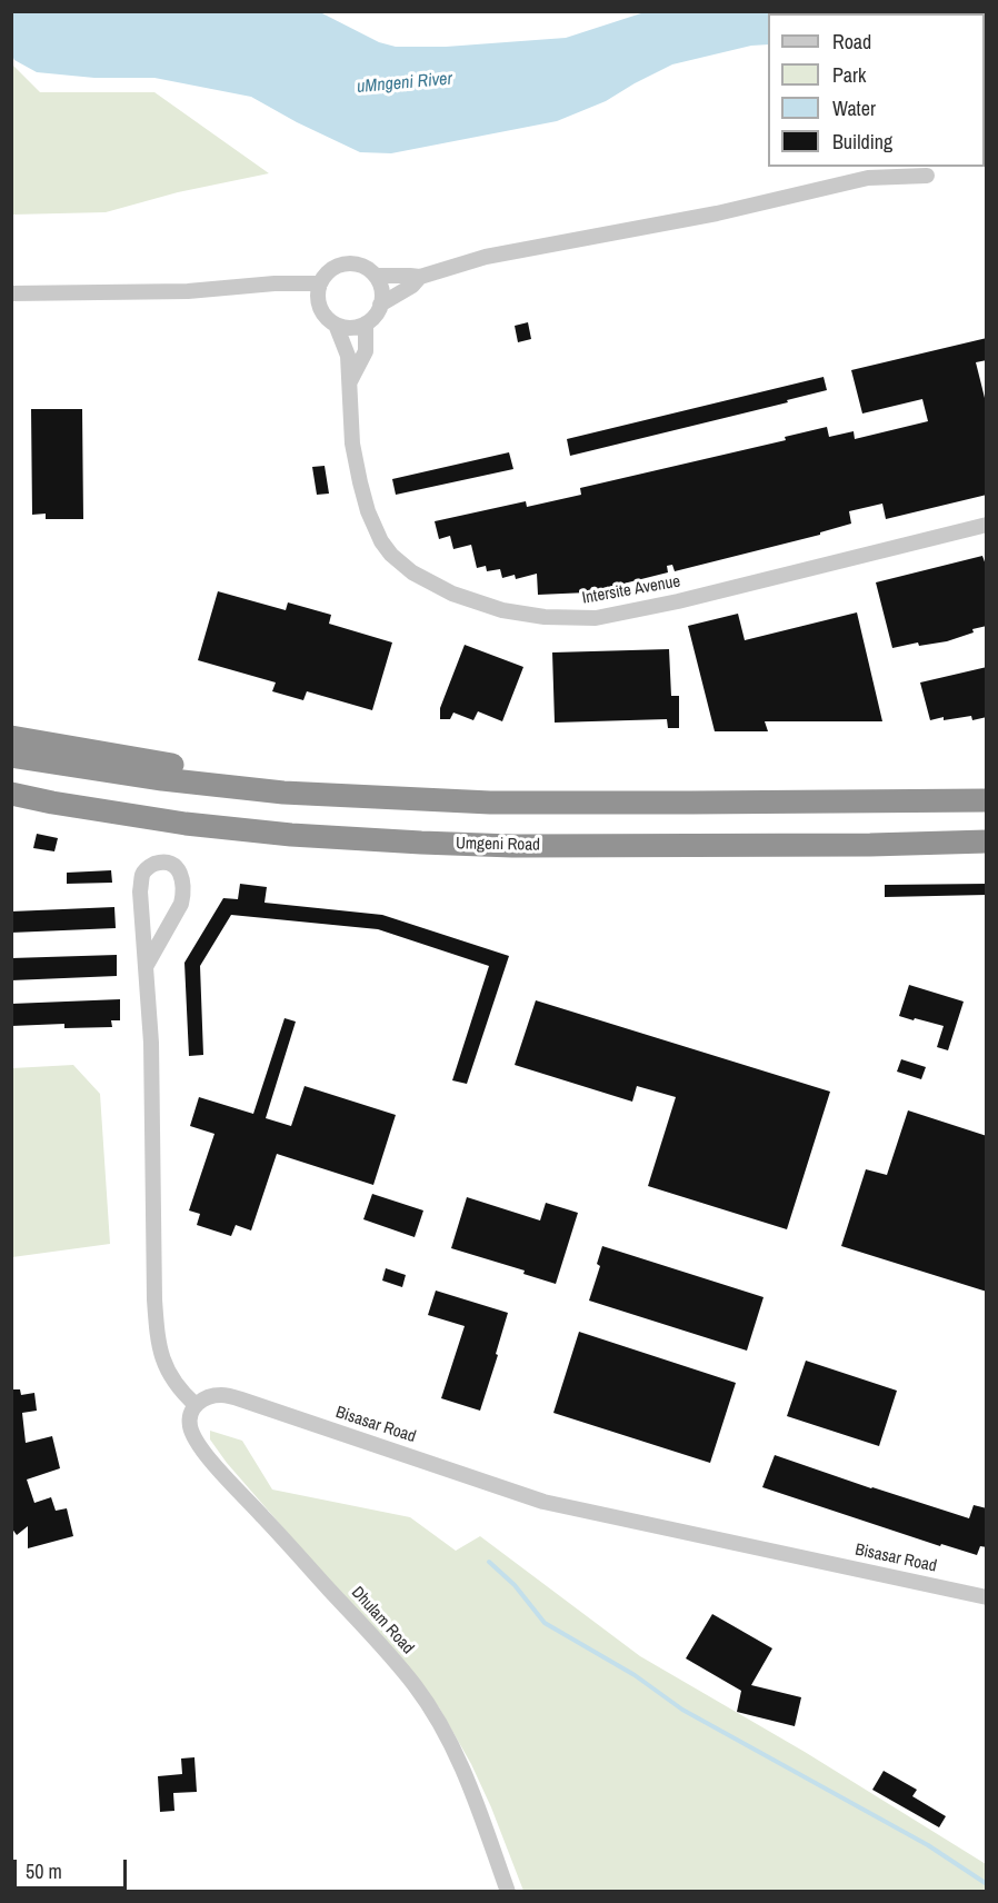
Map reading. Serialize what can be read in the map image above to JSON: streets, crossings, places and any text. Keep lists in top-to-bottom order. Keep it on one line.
{"streets":{"highway":["Umgeni Road"],"street":["Intersite Avenue","Bisasar Road","Dhulam Road"]},"crossings":[["Bisasar Road","Dhulam Road"]],"water":["uMngeni River"],"legend":["Road","Park","Water","Building"],"scale_bar":"50 m"}
